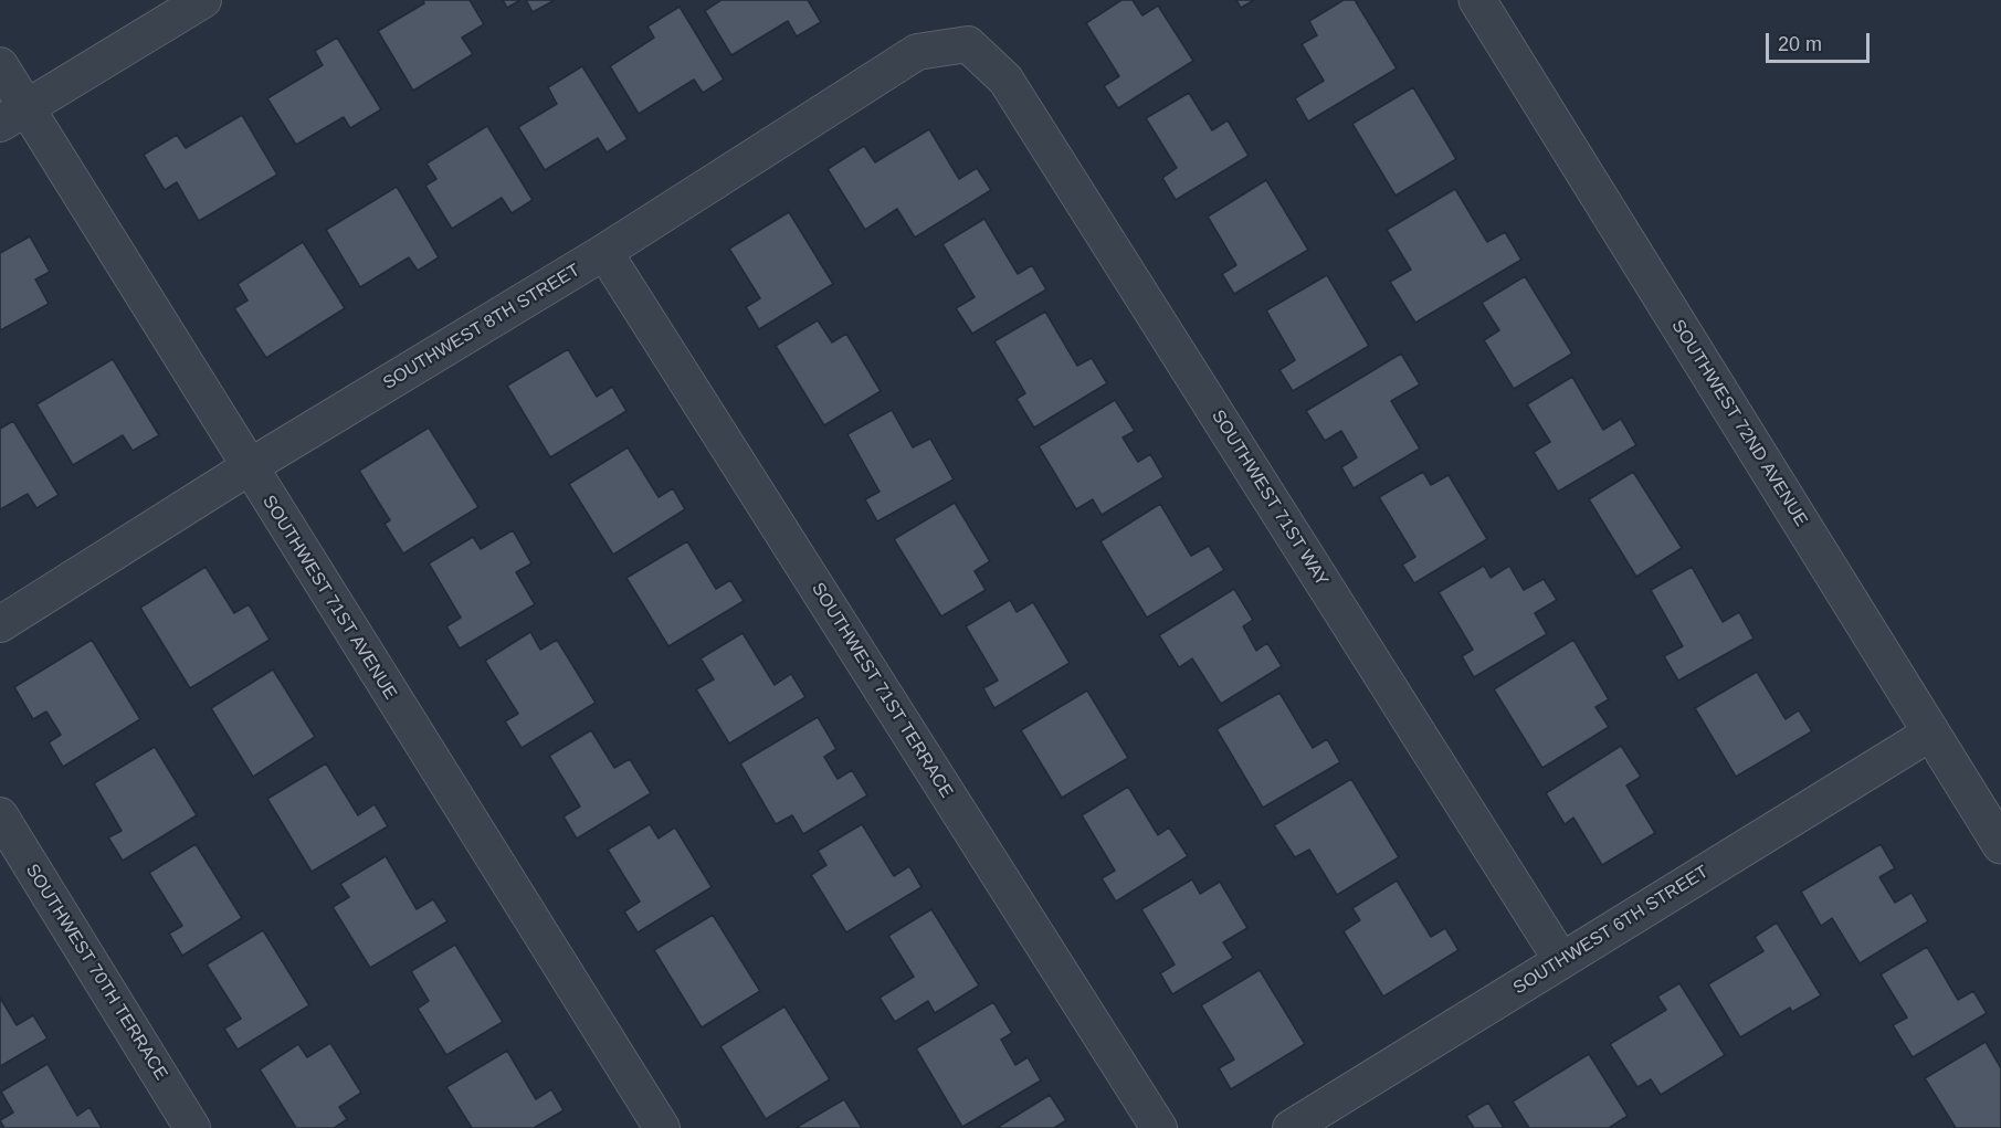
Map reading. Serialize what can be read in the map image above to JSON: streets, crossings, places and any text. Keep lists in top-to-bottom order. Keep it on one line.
{"streets":{"street":["SOUTHWEST 8TH STREET","SOUTHWEST 72ND AVENUE","SOUTHWEST 71ST WAY","SOUTHWEST 71ST AVENUE","SOUTHWEST 71ST TERRACE","SOUTHWEST 6TH STREET","SOUTHWEST 70TH TERRACE"]},"crossings":[["SOUTHWEST 8TH STREET","SOUTHWEST 71ST WAY"],["SOUTHWEST 8TH STREET","SOUTHWEST 71ST AVENUE"],["SOUTHWEST 8TH STREET","SOUTHWEST 71ST TERRACE"],["SOUTHWEST 72ND AVENUE","SOUTHWEST 6TH STREET"],["SOUTHWEST 71ST WAY","SOUTHWEST 6TH STREET"]],"scale_bar":"20 m"}
